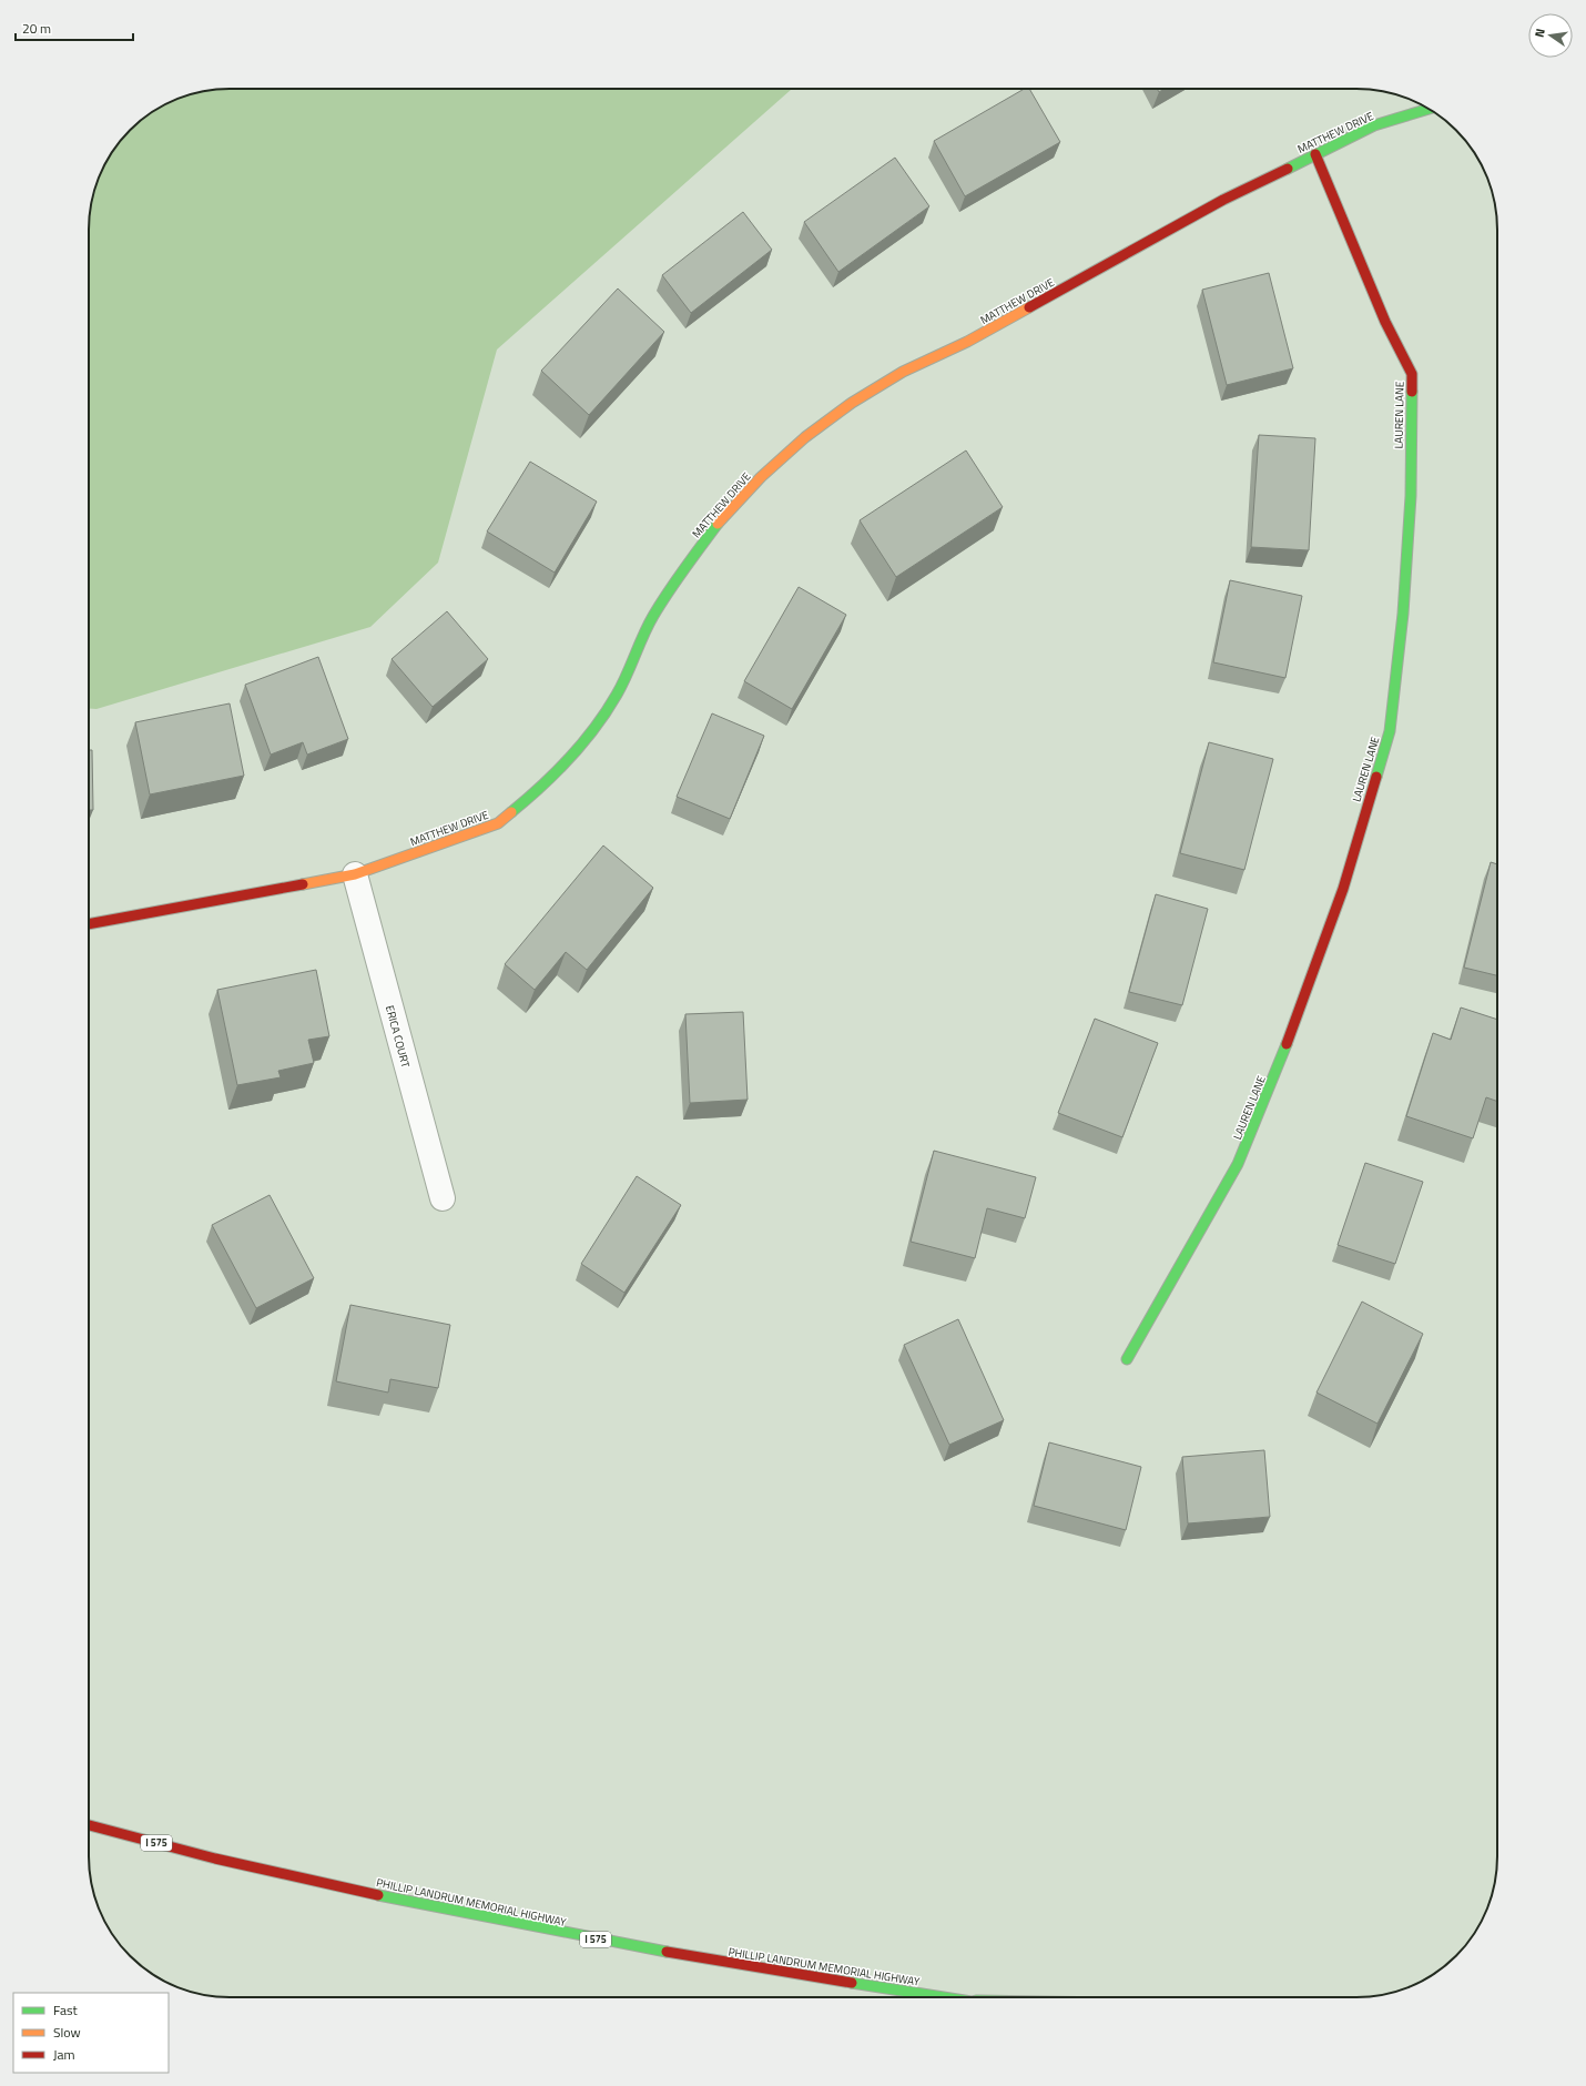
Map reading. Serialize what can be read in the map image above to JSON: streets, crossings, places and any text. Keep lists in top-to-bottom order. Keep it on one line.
{"streets":{"main road":["MATTHEW DRIVE","LAUREN LANE","I 575","PHILLIP LANDRUM MEMORIAL HIGHWAY"],"street":["ERICA COURT"]},"crossings":[["MATTHEW DRIVE","LAUREN LANE"],["MATTHEW DRIVE","ERICA COURT"]],"legend":["Fast","Slow","Jam"],"scale_bar":"20 m","north":"left"}
